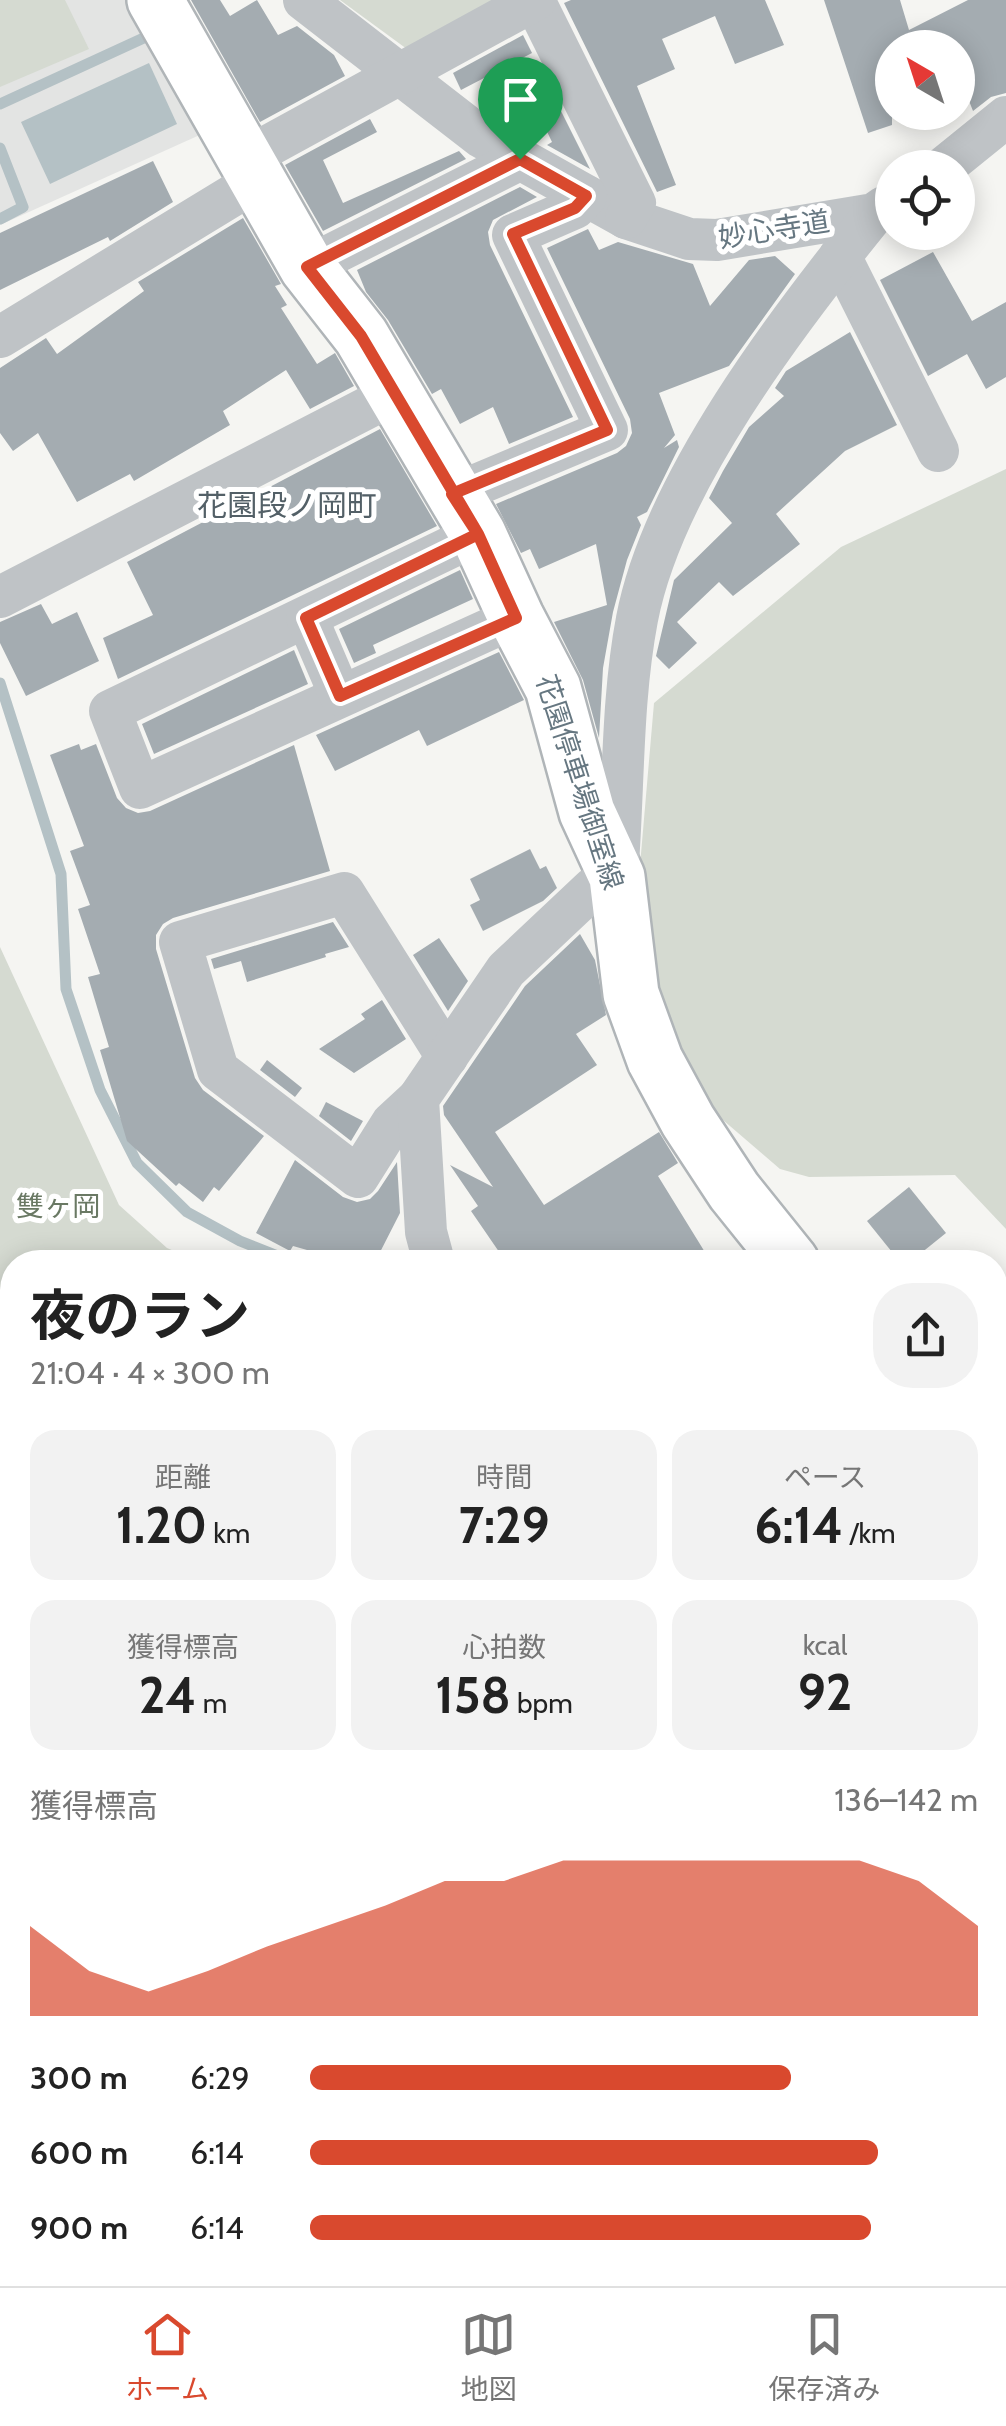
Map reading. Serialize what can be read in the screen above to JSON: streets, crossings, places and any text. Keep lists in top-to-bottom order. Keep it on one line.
{"streets":{"main road":["花園停車場御室線"],"street":["妙心寺道"]},"districts":["花園段ノ岡町"],"parks":["雙ヶ岡"],"north":"top left","page":{"heading":["夜のラン","21:04 · 4 × 300 m"],"stats":[["距離","1.20 km"],["時間","7:29"],["ペース","6:14 /km"],["獲得標高","24 m"],["心拍数","158 bpm"],["kcal","92"]],"chart":["獲得標高","136–142 m"],"list":[{"name":"300 m","note":"6:29"},{"name":"600 m","note":"6:14"},{"name":"900 m","note":"6:14"}],"tabs":["ホーム","地図","保存済み"]}}
